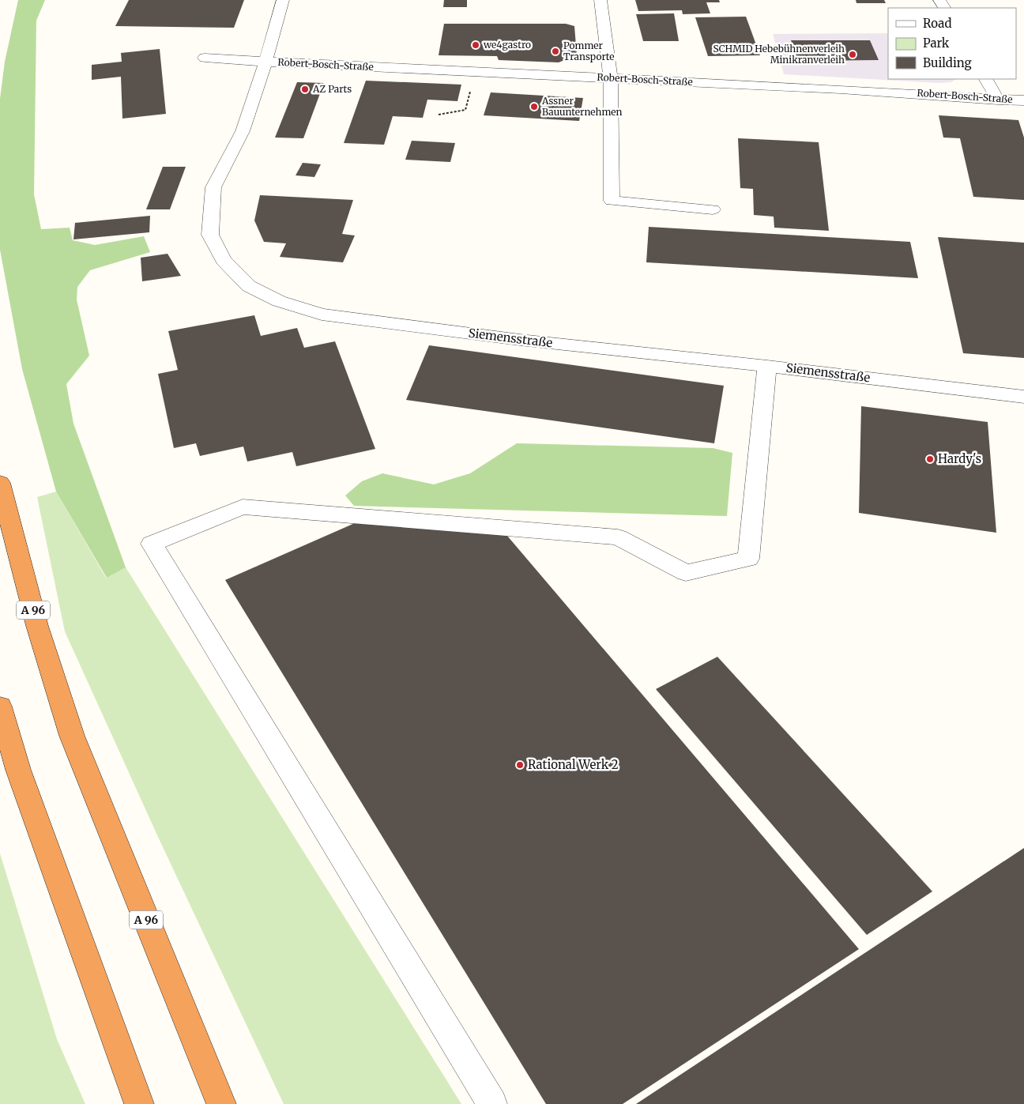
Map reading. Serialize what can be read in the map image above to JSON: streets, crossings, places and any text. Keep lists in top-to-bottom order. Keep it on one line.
{"streets":{"highway":["A 96"],"street":["Robert-Bosch-Straße","Siemensstraße"]},"crossings":[["Robert-Bosch-Straße","Siemensstraße"]],"places":["we4gastro","Pommer Transporte","SCHMID Hebebühnenverleih Minikranverleih","AZ Parts","Assner Bauunternehmen","Hardy's","Rational Werk 2"],"legend":["Road","Park","Building"]}
